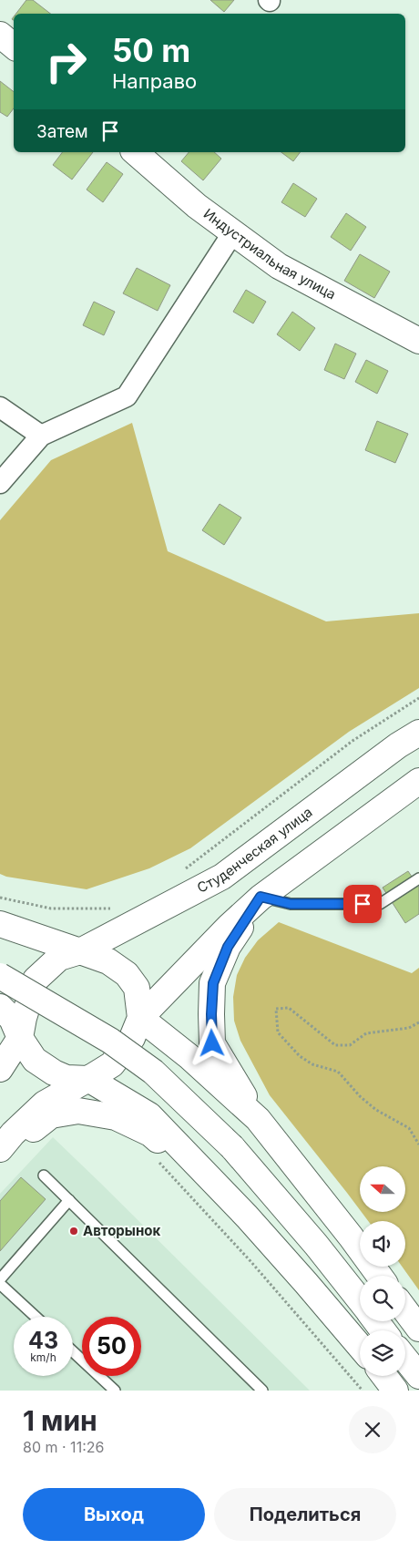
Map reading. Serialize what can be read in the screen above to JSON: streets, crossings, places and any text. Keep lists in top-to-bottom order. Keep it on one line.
{"streets":{"main road":["Индустриальная улица","Студенческая улица"]},"places":["Авторынок"],"north":"left","page":{"turn":["50 m","Направо"],"then":"Затем","speed":"43 km/h","limit":"50","heading":["1 мин","80 m · 11:26"],"buttons":["Выход","Поделиться"]}}
